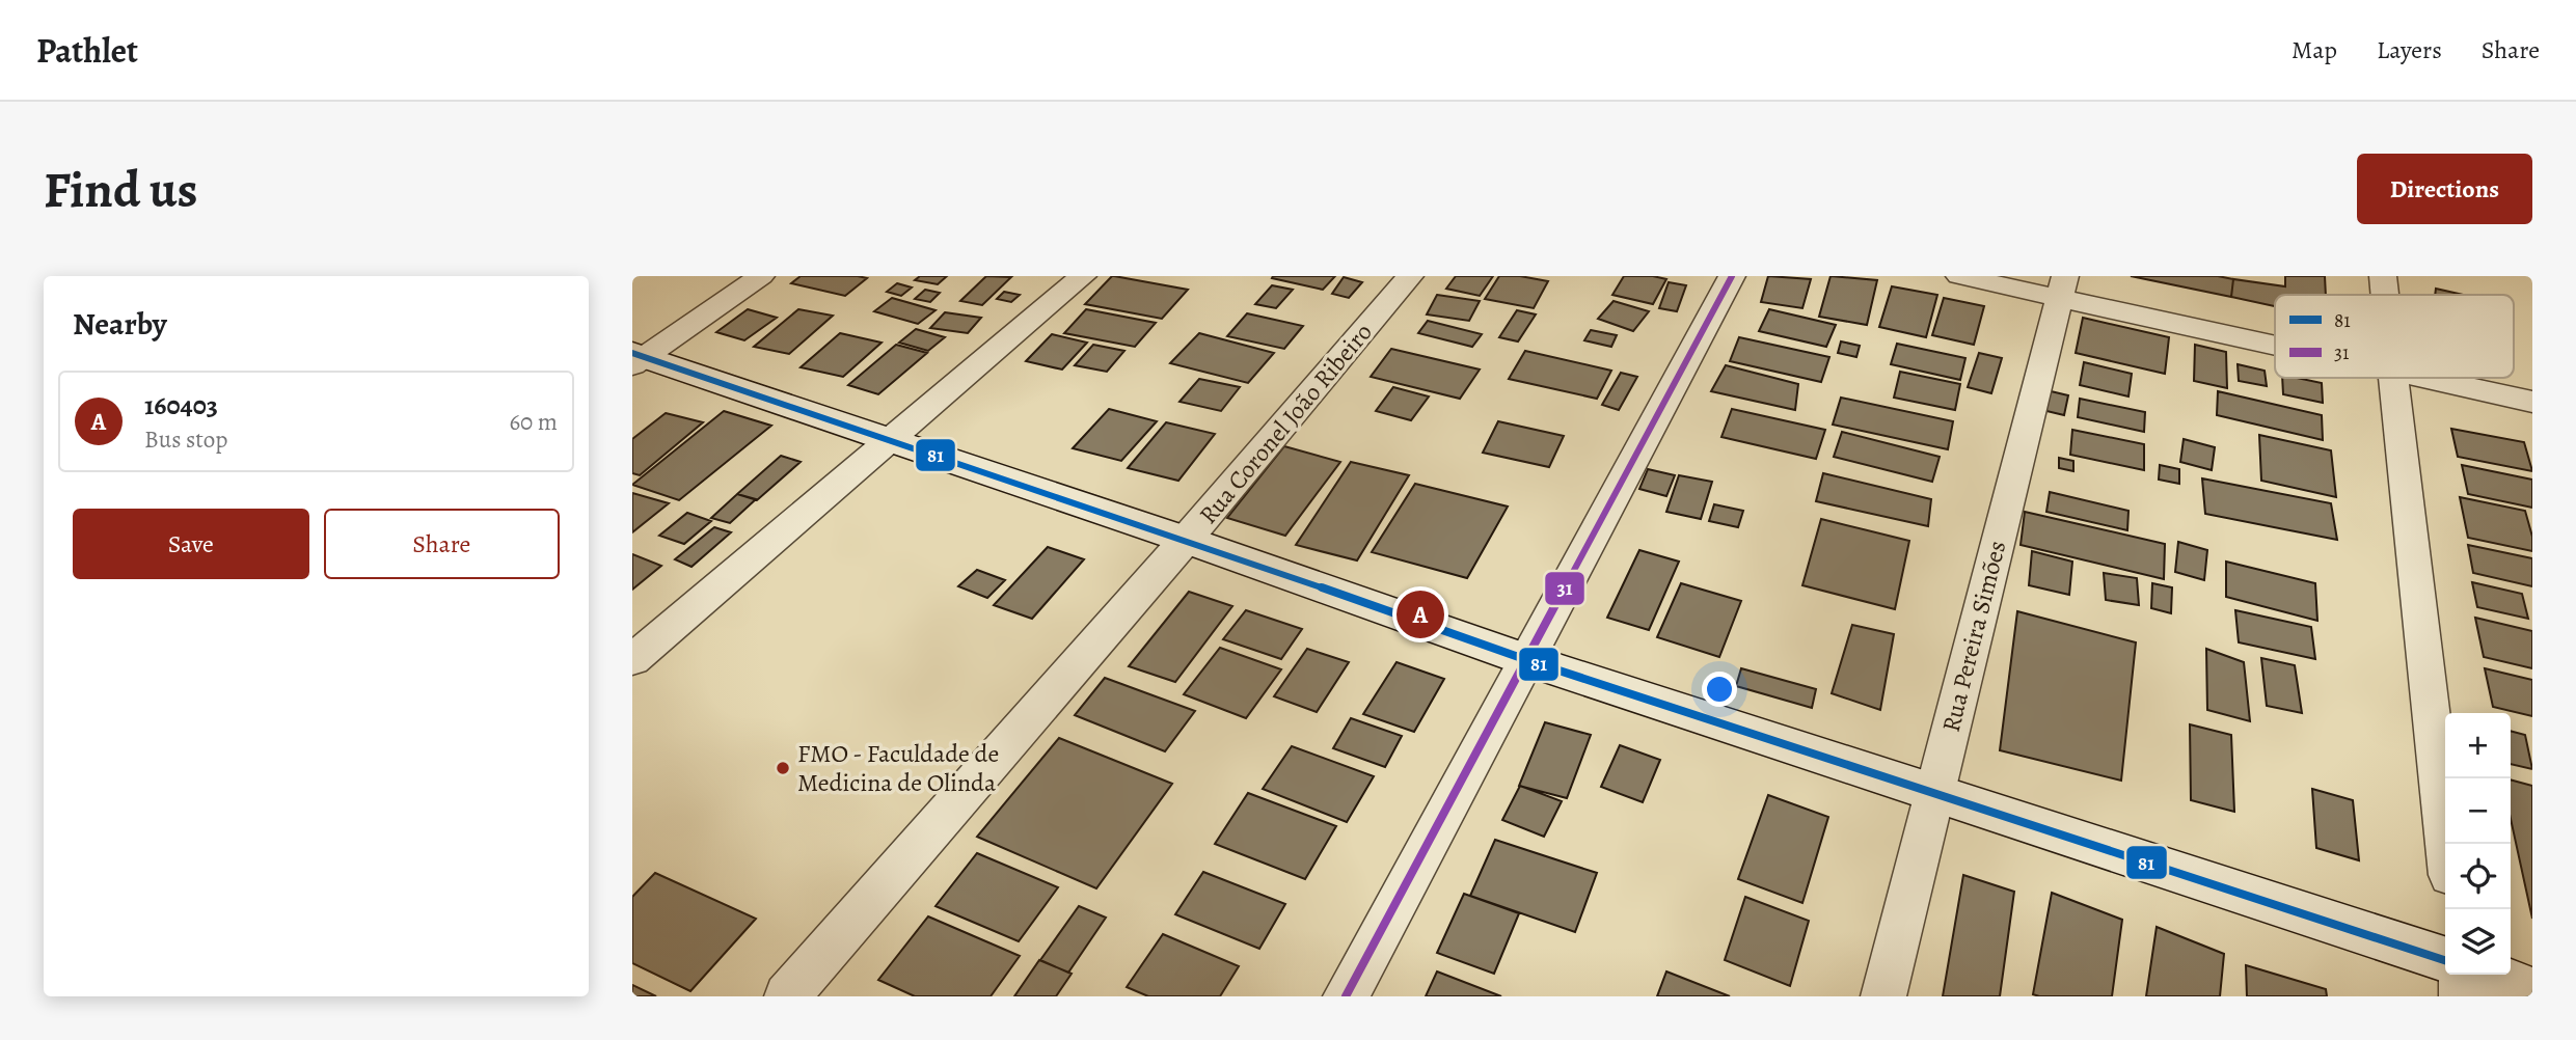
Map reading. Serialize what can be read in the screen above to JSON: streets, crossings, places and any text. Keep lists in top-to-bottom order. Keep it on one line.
{"streets":{"street":["Rua Coronel João Ribeiro","Rua Pereira Simões"]},"places":["FMO - Faculdade de Medicina de Olinda"],"lines":["transit line 31","transit line 81"],"legend":["81","31"],"page":{"header":"Pathlet","nav":["Map","Layers","Share"],"buttons":["Directions",["Save","Share"]],"title":"Find us","heading":"Nearby","list":[{"mark":"A","name":"160403","note":"Bus stop","value":"60 m"}],"pins":"A","map_buttons":["+","−"]}}
